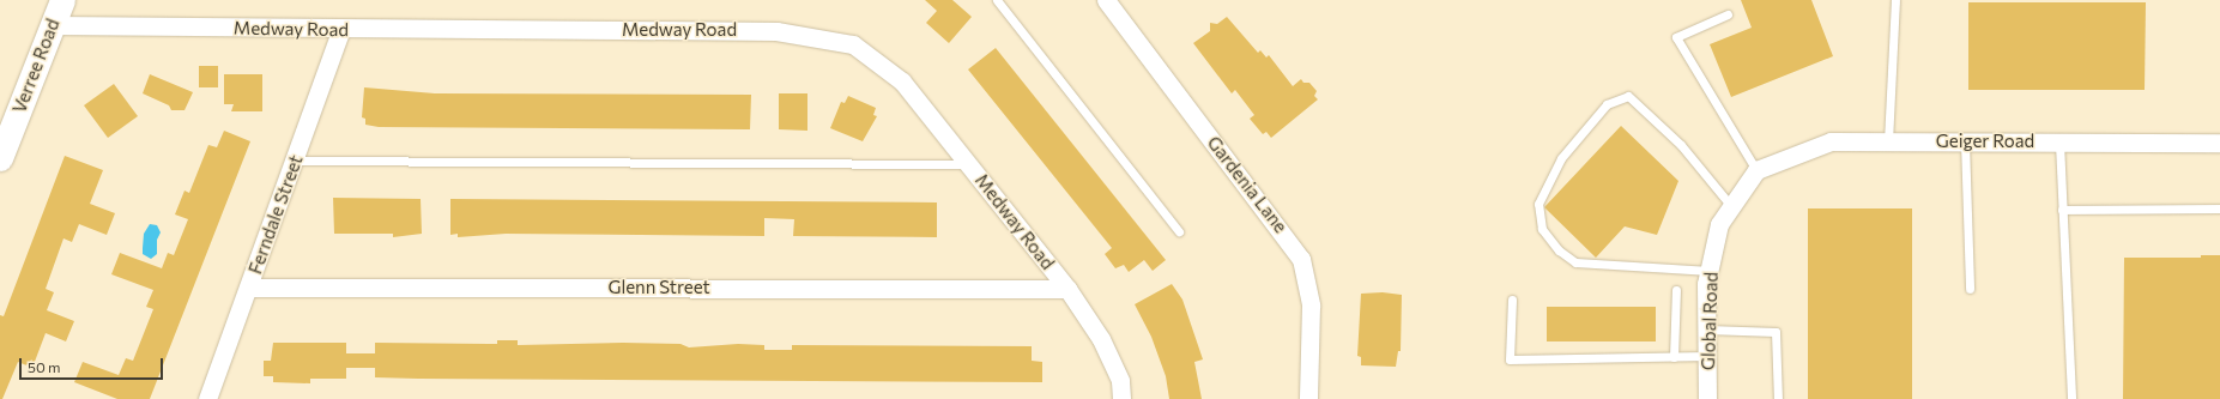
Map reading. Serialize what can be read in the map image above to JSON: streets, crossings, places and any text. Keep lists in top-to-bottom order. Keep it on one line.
{"streets":{"main road":["Verree Road"],"street":["Medway Road","Geiger Road","Gardenia Lane","Ferndale Street","Glenn Street","Global Road"]},"crossings":[["Medway Road","Verree Road"],["Medway Road","Ferndale Street"],["Medway Road","Glenn Street"],["Geiger Road","Global Road"],["Ferndale Street","Glenn Street"]],"scale_bar":"50 m"}
